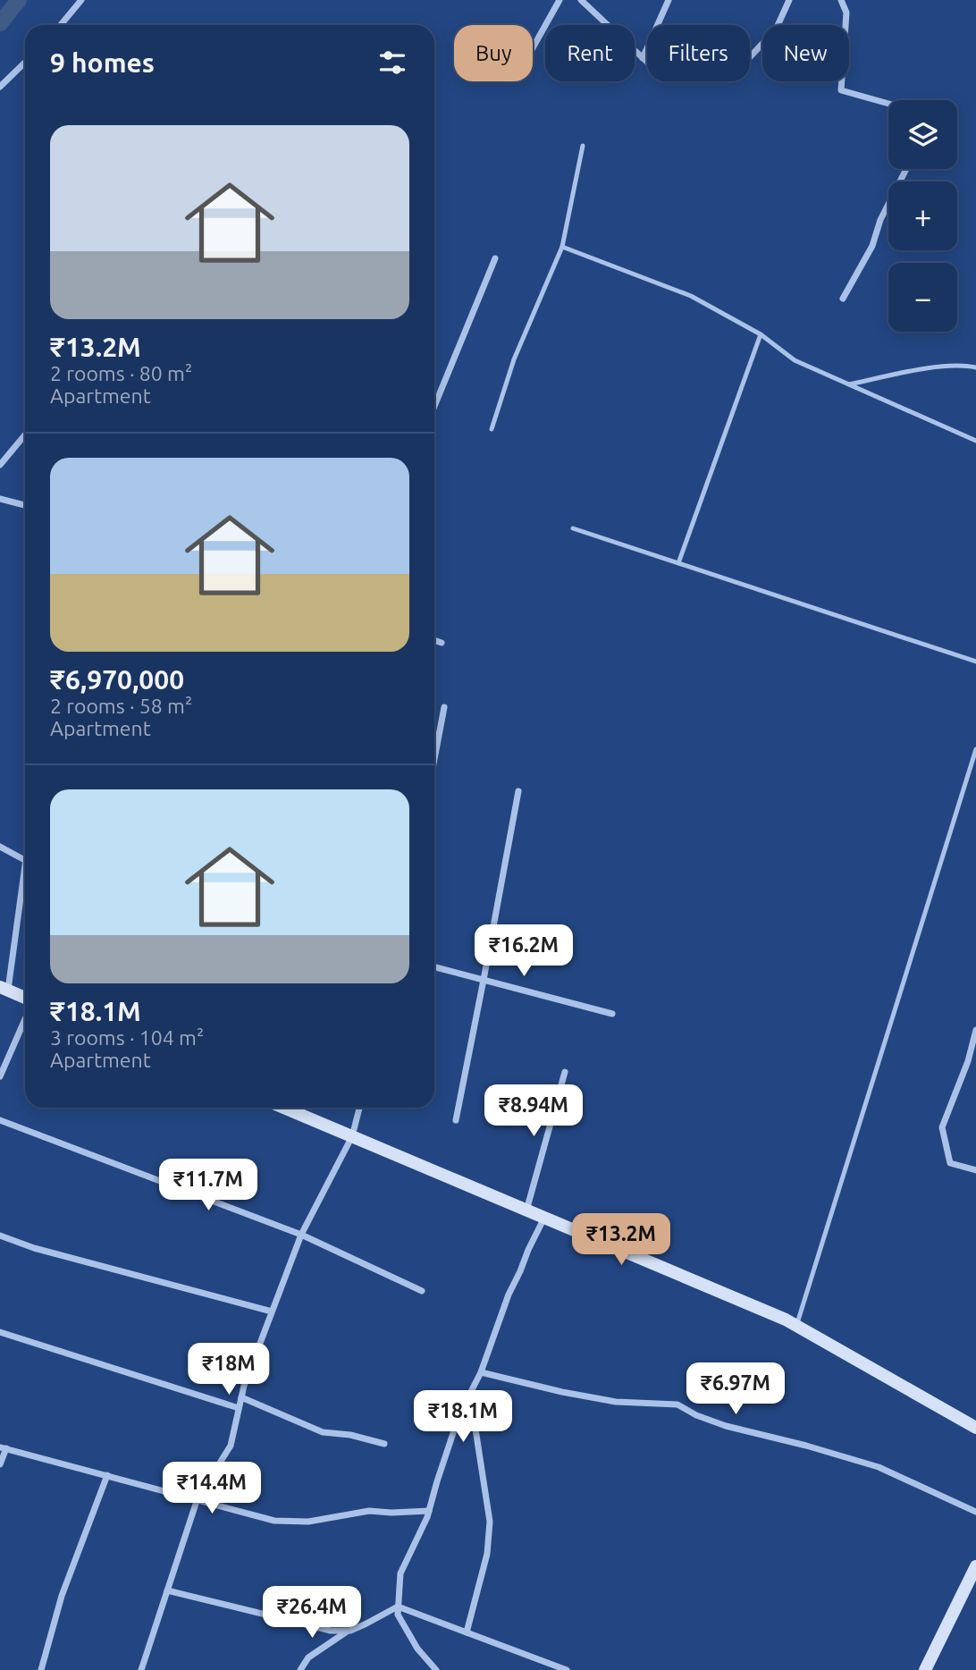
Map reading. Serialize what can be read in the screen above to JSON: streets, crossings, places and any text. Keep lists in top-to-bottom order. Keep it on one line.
{"page":{"chip":["Buy","Rent","Filters","New"],"heading":"9 homes","map_buttons":["+","−"],"list":[{"name":"₹13.2M","note":"2 rooms · 80 m² · Apartment"},{"name":"₹6,970,000","note":"2 rooms · 58 m² · Apartment"},{"name":"₹18.1M","note":"3 rooms · 104 m² · Apartment"}],"price":["₹16.2M","₹8.94M","₹11.7M","₹13.2M","₹18M","₹6.97M","₹18.1M","₹14.4M","₹26.4M"]}}
